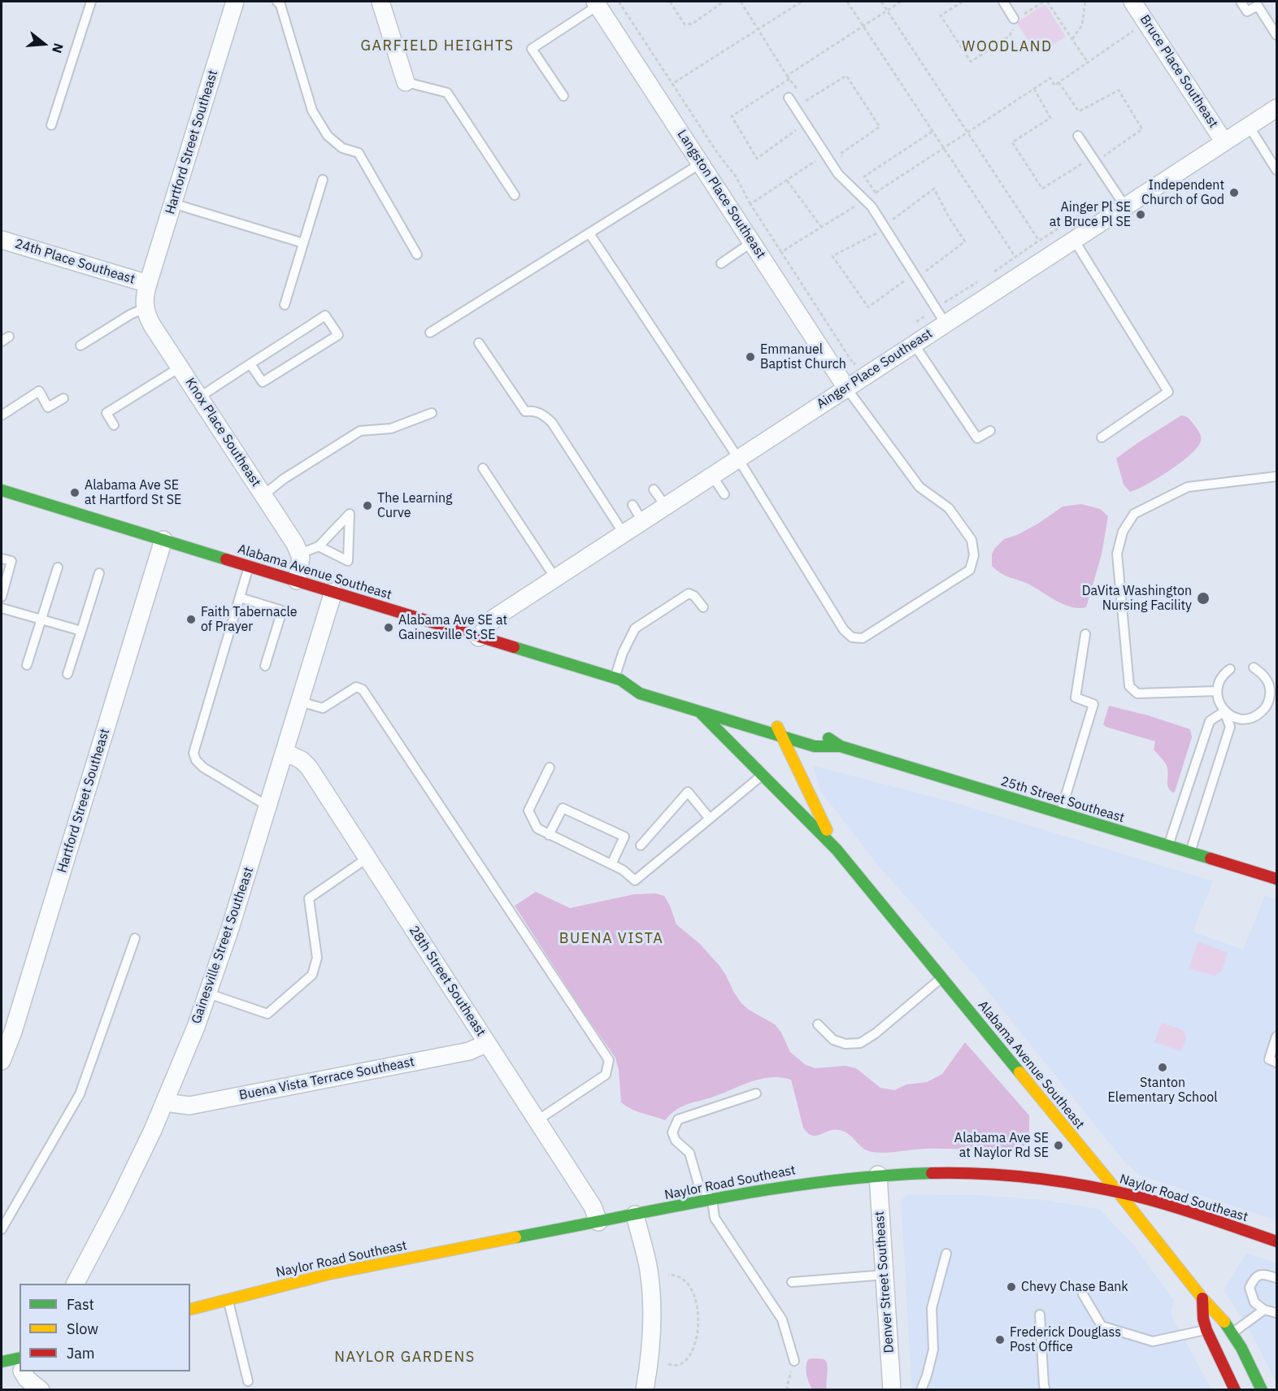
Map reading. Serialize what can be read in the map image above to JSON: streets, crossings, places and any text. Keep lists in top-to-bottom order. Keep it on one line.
{"streets":{"main road":["Alabama Avenue Southeast","25th Street Southeast","Naylor Road Southeast"],"street":["Bruce Place Southeast","Hartford Street Southeast","Langston Place Southeast","24th Place Southeast","Ainger Place Southeast","Knox Place Southeast","Gainesville Street Southeast","28th Street Southeast","Buena Vista Terrace Southeast","Denver Street Southeast"]},"crossings":[["Bruce Place Southeast","Ainger Place Southeast"],["Hartford Street Southeast","24th Place Southeast"],["Hartford Street Southeast","Alabama Avenue Southeast"],["Langston Place Southeast","Ainger Place Southeast"],["Ainger Place Southeast","Alabama Avenue Southeast"],["Alabama Avenue Southeast","25th Street Southeast"],["Alabama Avenue Southeast","Gainesville Street Southeast"],["Alabama Avenue Southeast","Naylor Road Southeast"],["Gainesville Street Southeast","28th Street Southeast"],["Gainesville Street Southeast","Buena Vista Terrace Southeast"],["28th Street Southeast","Buena Vista Terrace Southeast"],["28th Street Southeast","Naylor Road Southeast"],["Naylor Road Southeast","Denver Street Southeast"]],"districts":["GARFIELD HEIGHTS","WOODLAND","BUENA VISTA","NAYLOR GARDENS"],"places":["Independent Church of God","Ainger Pl SE at Bruce Pl SE","Emmanuel Baptist Church","Alabama Ave SE at Hartford St SE","The Learning Curve","DaVita Washington Nursing Facility","Faith Tabernacle of Prayer","Alabama Ave SE at Gainesville St SE","Stanton Elementary School","Alabama Ave SE at Naylor Rd SE","Chevy Chase Bank","Frederick Douglass Post Office"],"legend":["Fast","Slow","Jam"],"north":"right"}
